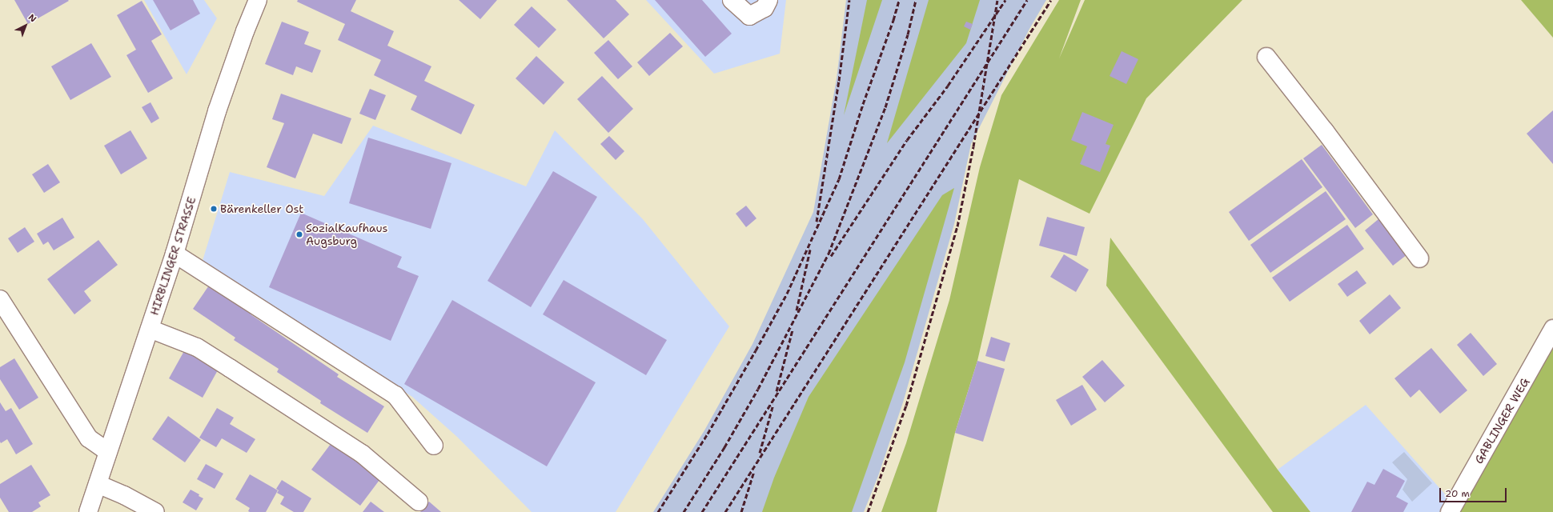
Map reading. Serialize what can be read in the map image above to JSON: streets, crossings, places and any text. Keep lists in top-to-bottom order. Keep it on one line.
{"streets":{"street":["HIRBLINGER STRASSE","GABLINGER WEG"]},"places":["Bärenkeller Ost","SozialKaufhaus Augsburg"],"scale_bar":"20 m","north":"top right"}
